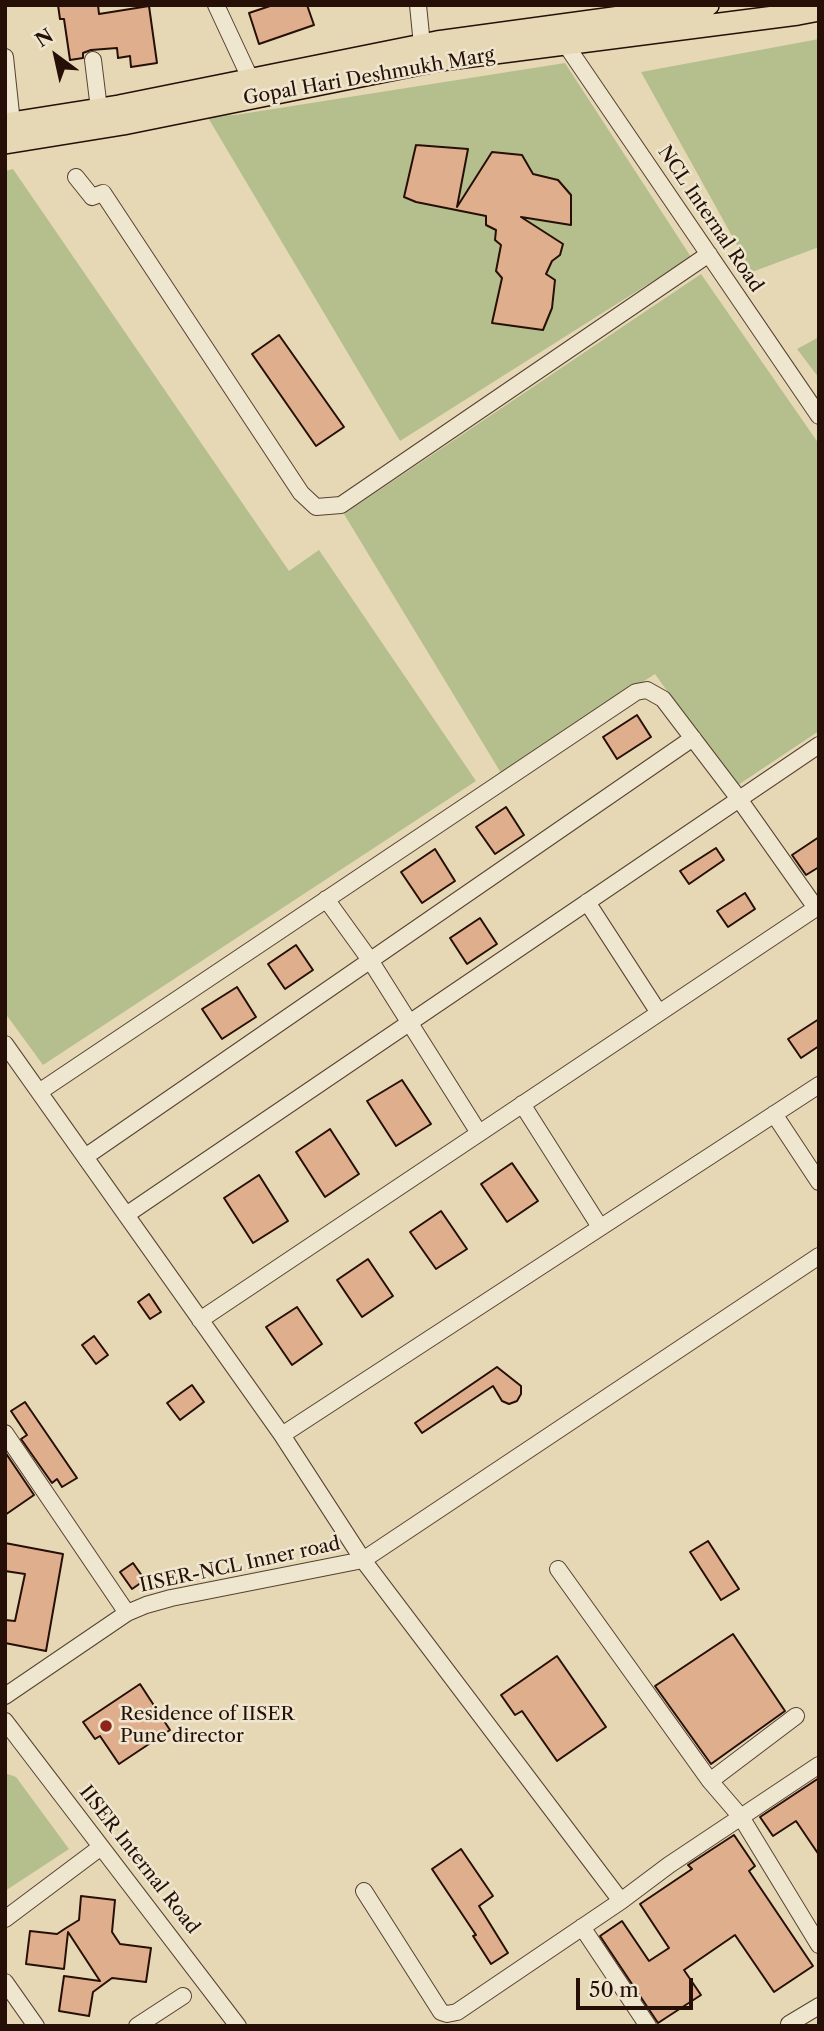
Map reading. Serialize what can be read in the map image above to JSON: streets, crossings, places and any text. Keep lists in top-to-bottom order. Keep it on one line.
{"streets":{"main road":["Gopal Hari Deshmukh Marg"],"street":["NCL Internal Road","IISER-NCL Inner road","IISER Internal Road"]},"crossings":[["Gopal Hari Deshmukh Marg","NCL Internal Road"]],"places":["Residence of IISER Pune director"],"scale_bar":"50 m","north":"top left"}
